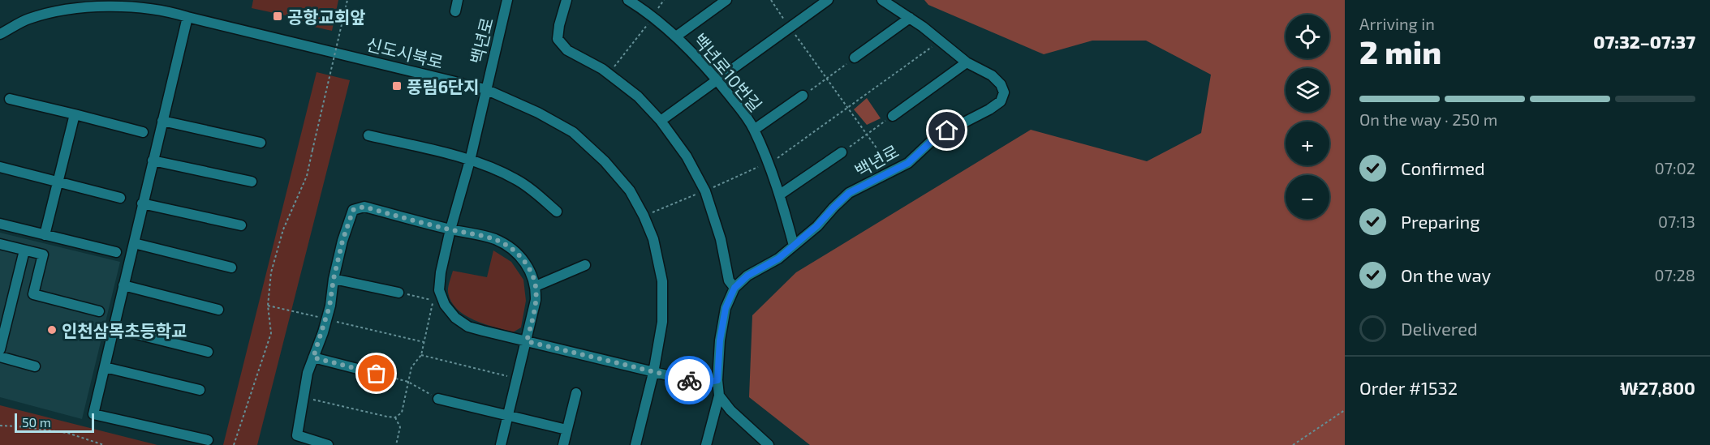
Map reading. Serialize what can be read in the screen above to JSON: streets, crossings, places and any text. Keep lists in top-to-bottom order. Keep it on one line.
{"streets":{"street":["백년로","신도시북로","백년로10번길"]},"crossings":[["백년로","신도시북로"],["백년로","백년로10번길"]],"places":{"transit":["공항교회앞","풍림6단지"],"other":["인천삼목초등학교"]},"scale_bar":"50 m","page":{"heading":["2 min","Arriving in","07:32–07:37"],"panel":["Order #1532","₩27,800"],"map_buttons":["+","−"],"bar":"On the way · 250 m","list":[["Confirmed","07:02"],["Preparing","07:13"],["On the way","07:28"],"Delivered"],"scale":"50 m"}}
